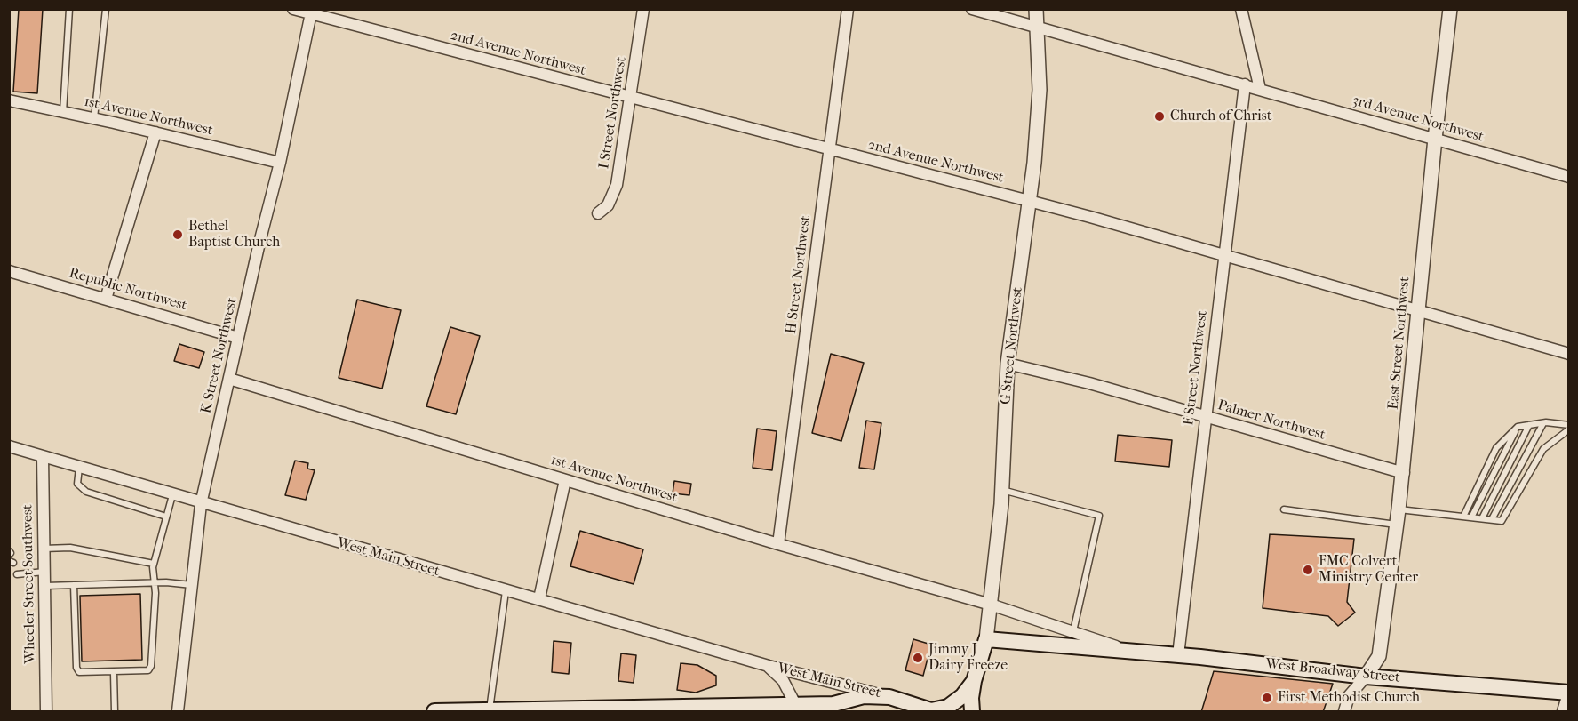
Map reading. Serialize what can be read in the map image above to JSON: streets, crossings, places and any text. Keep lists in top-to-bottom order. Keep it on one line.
{"streets":{"main road":["G Street Northwest","West Main Street","West Broadway Street"],"street":["2nd Avenue Northwest","I Street Northwest","1st Avenue Northwest","3rd Avenue Northwest","H Street Northwest","Republic Northwest","East Street Northwest","K Street Northwest","F Street Northwest","Palmer Northwest","Wheeler Street Southwest"]},"crossings":[["2nd Avenue Northwest","I Street Northwest"],["2nd Avenue Northwest","H Street Northwest"],["2nd Avenue Northwest","East Street Northwest"],["2nd Avenue Northwest","G Street Northwest"],["2nd Avenue Northwest","K Street Northwest"],["2nd Avenue Northwest","F Street Northwest"],["1st Avenue Northwest","H Street Northwest"],["1st Avenue Northwest","G Street Northwest"],["1st Avenue Northwest","K Street Northwest"],["1st Avenue Northwest","West Broadway Street"],["3rd Avenue Northwest","East Street Northwest"],["3rd Avenue Northwest","F Street Northwest"],["Republic Northwest","K Street Northwest"],["East Street Northwest","Palmer Northwest"],["East Street Northwest","West Broadway Street"],["G Street Northwest","Palmer Northwest"],["G Street Northwest","West Broadway Street"],["K Street Northwest","West Main Street"],["F Street Northwest","Palmer Northwest"],["F Street Northwest","West Broadway Street"],["West Main Street","Wheeler Street Southwest"]],"places":["Church of Christ","Bethel Baptist Church","FMC Colvert Ministry Center","Jimmy J Dairy Freeze","First Methodist Church"]}
